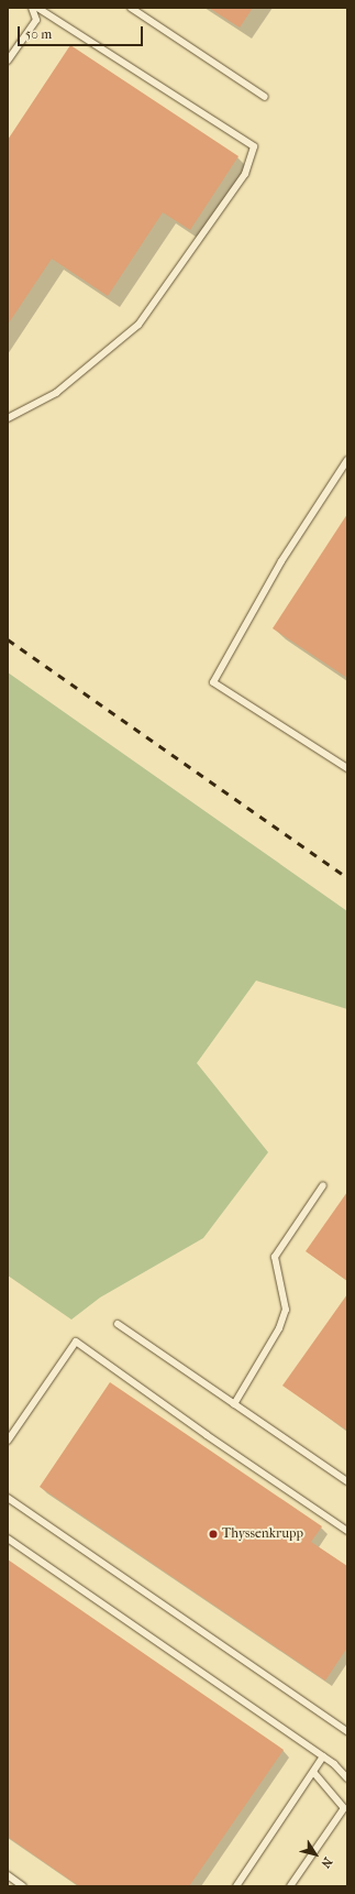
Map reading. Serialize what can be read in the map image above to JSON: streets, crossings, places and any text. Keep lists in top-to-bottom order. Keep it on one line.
{"places":["Thyssenkrupp"],"scale_bar":"50 m","north":"bottom right"}
